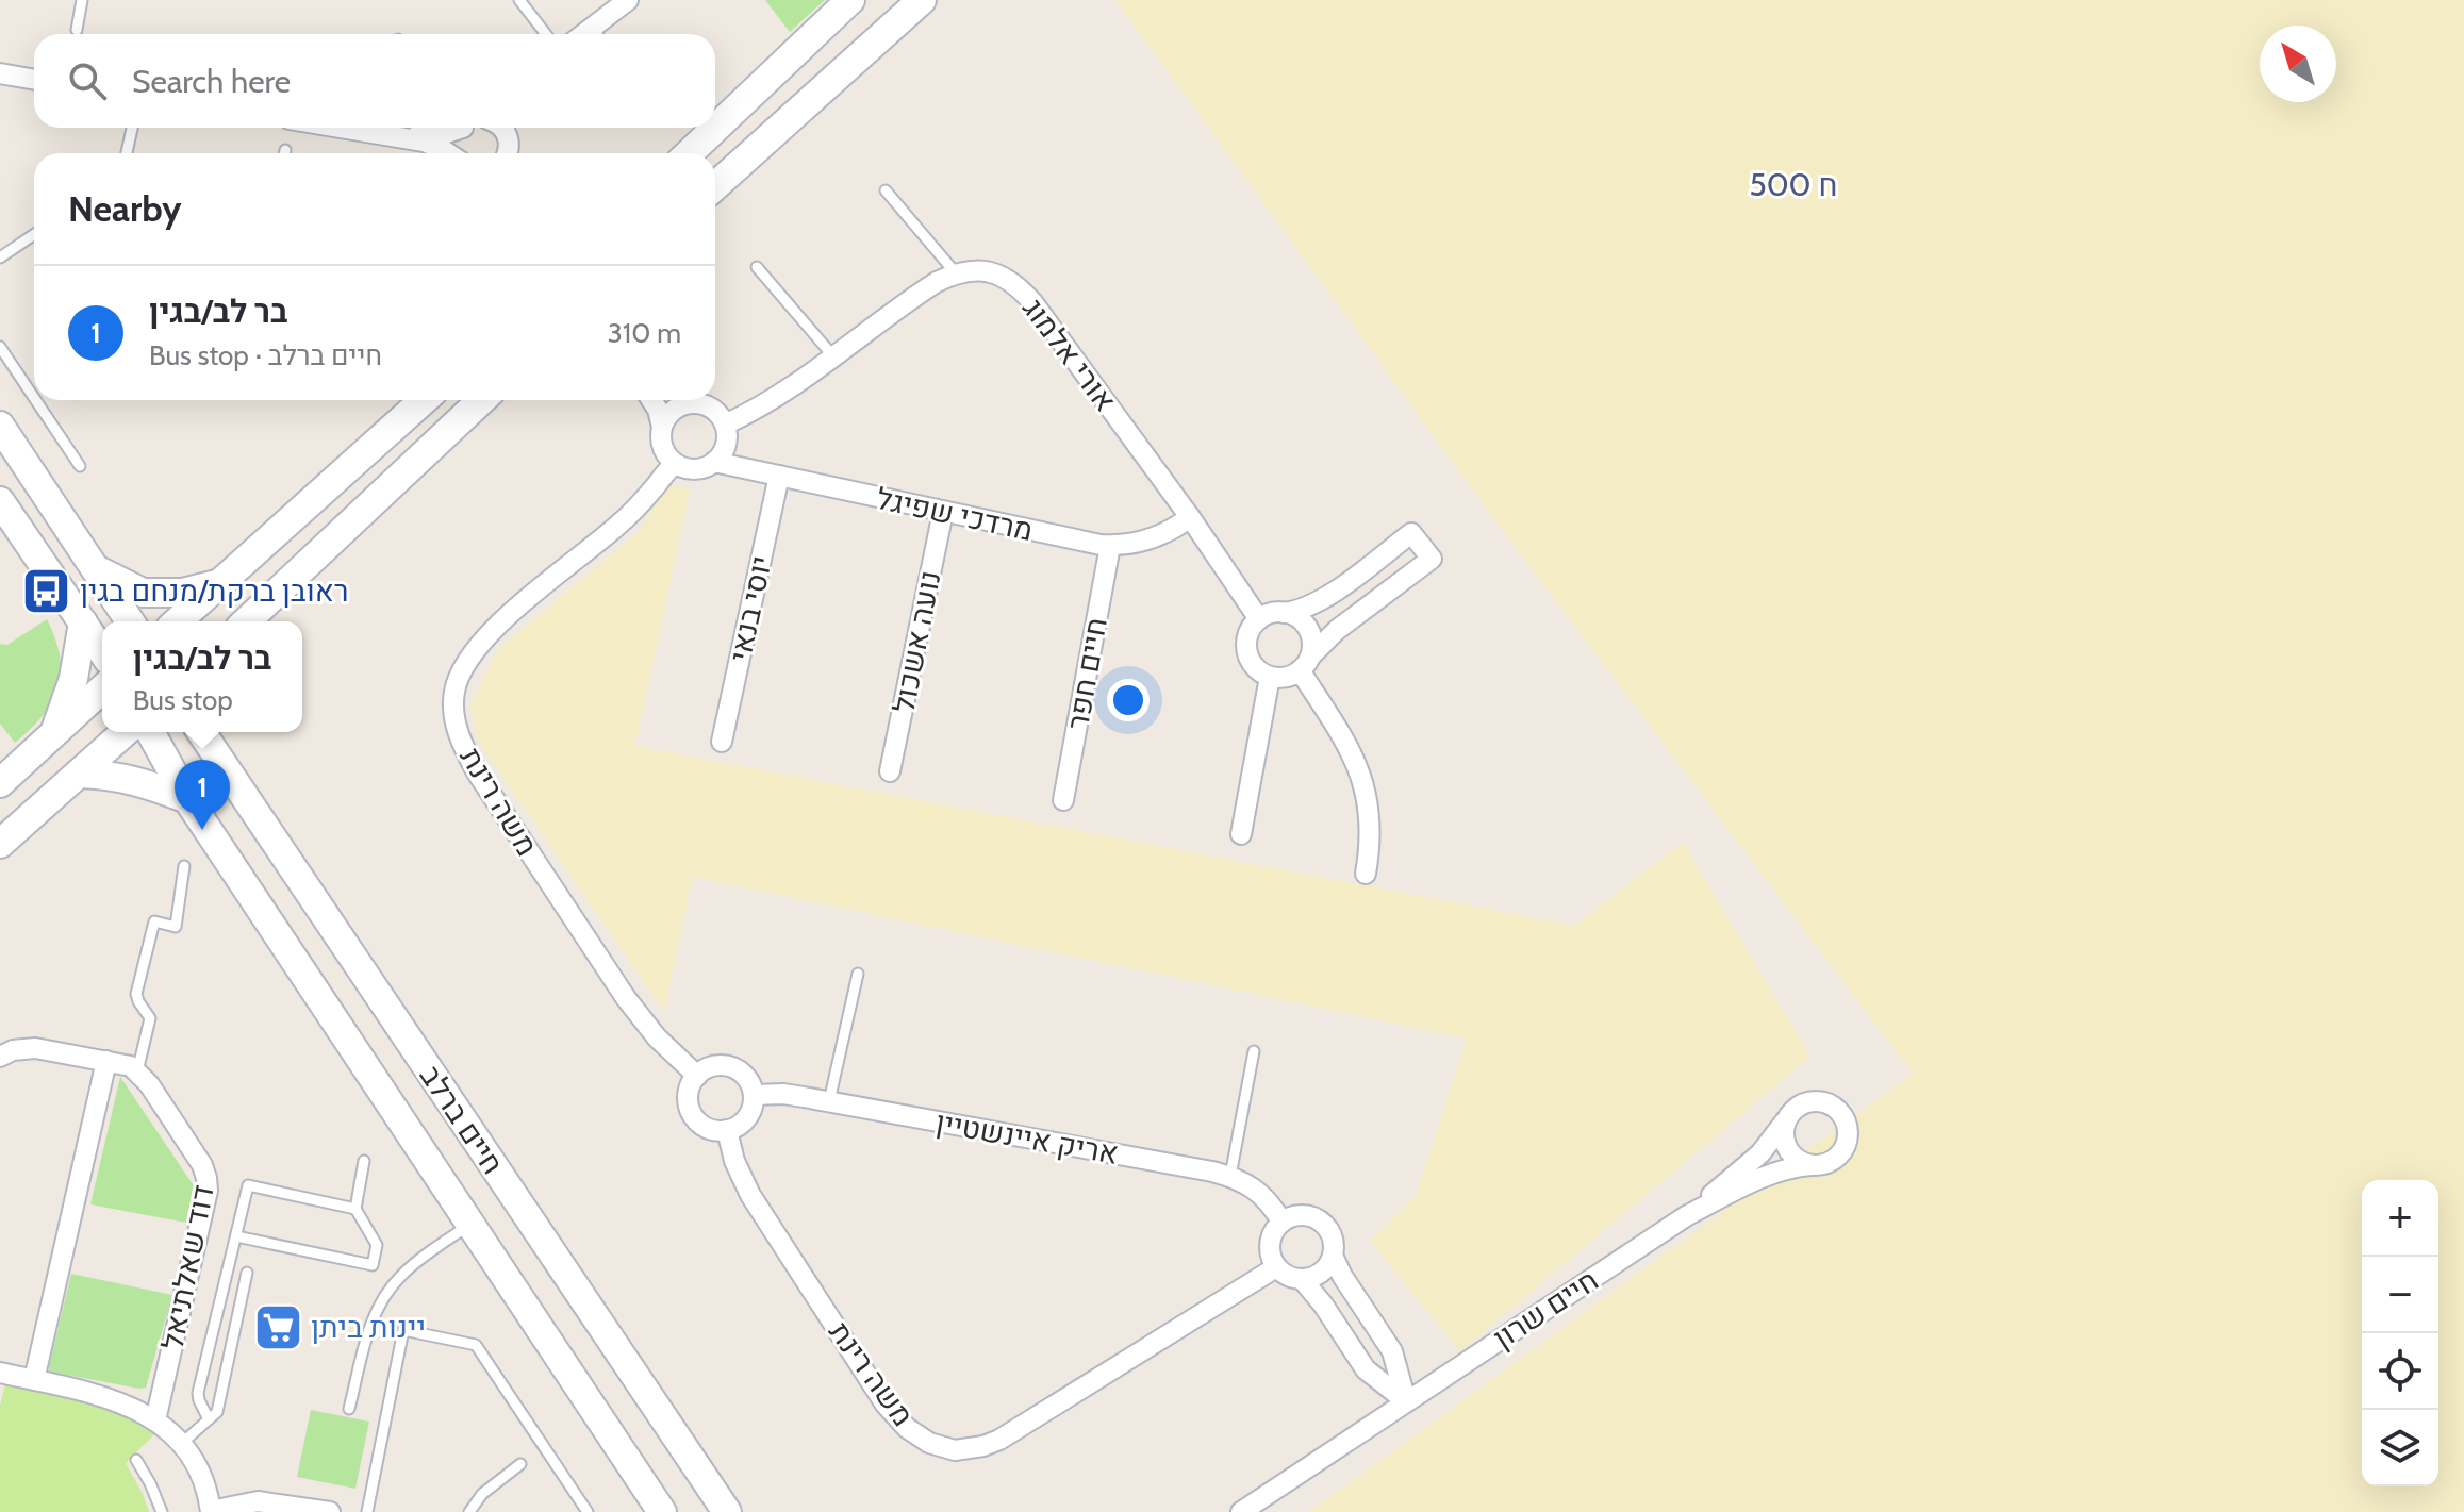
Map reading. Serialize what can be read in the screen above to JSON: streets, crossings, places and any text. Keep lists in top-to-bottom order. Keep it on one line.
{"streets":{"street":["אורי אלמוג","מרדכי שפיגל","יוסי בנאי","נועה אשכול","חיים חפר","משה רינת","חיים ברלב","אריק איינשטיין","דוד שאלתיאל","חיים שרון"]},"crossings":[["אורי אלמוג","מרדכי שפיגל"],["מרדכי שפיגל","יוסי בנאי"],["מרדכי שפיגל","נועה אשכול"],["מרדכי שפיגל","חיים חפר"],["משה רינת","אריק איינשטיין"]],"districts":["ח 500"],"places":{"bus stop":["ראובן ברקת/מנחם בגין"],"supermarket":["יינות ביתן"]},"north":"top left","page":{"search":"Search here","heading":"Nearby","list":[{"mark":"1","name":"בר לב/בגין","note":"Bus stop · חיים ברלב","value":"310 m"}],"popup":["בר לב/בגין","Bus stop"],"pins":"1","map_buttons":["+","−"]}}
